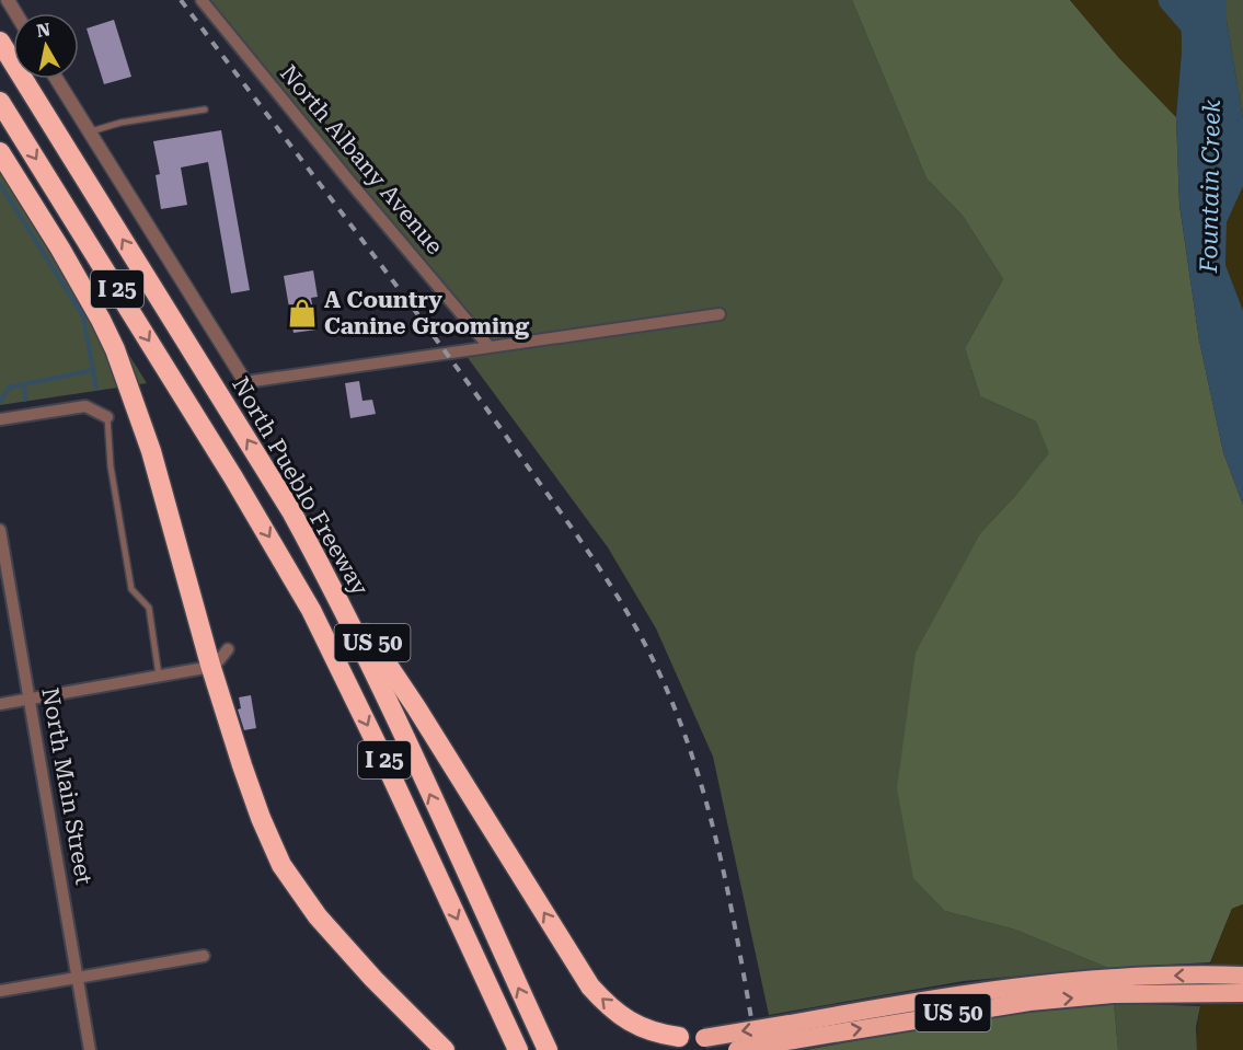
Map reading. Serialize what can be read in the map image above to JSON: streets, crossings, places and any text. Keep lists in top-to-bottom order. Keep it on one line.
{"streets":{"highway":["I 25","North Pueblo Freeway","US 50"],"street":["North Albany Avenue","North Main Street"]},"crossings":[["North Pueblo Freeway","US 50"]],"water":["Fountain Creek"],"places":{"shop":["A Country Canine Grooming"]},"north":"top"}
